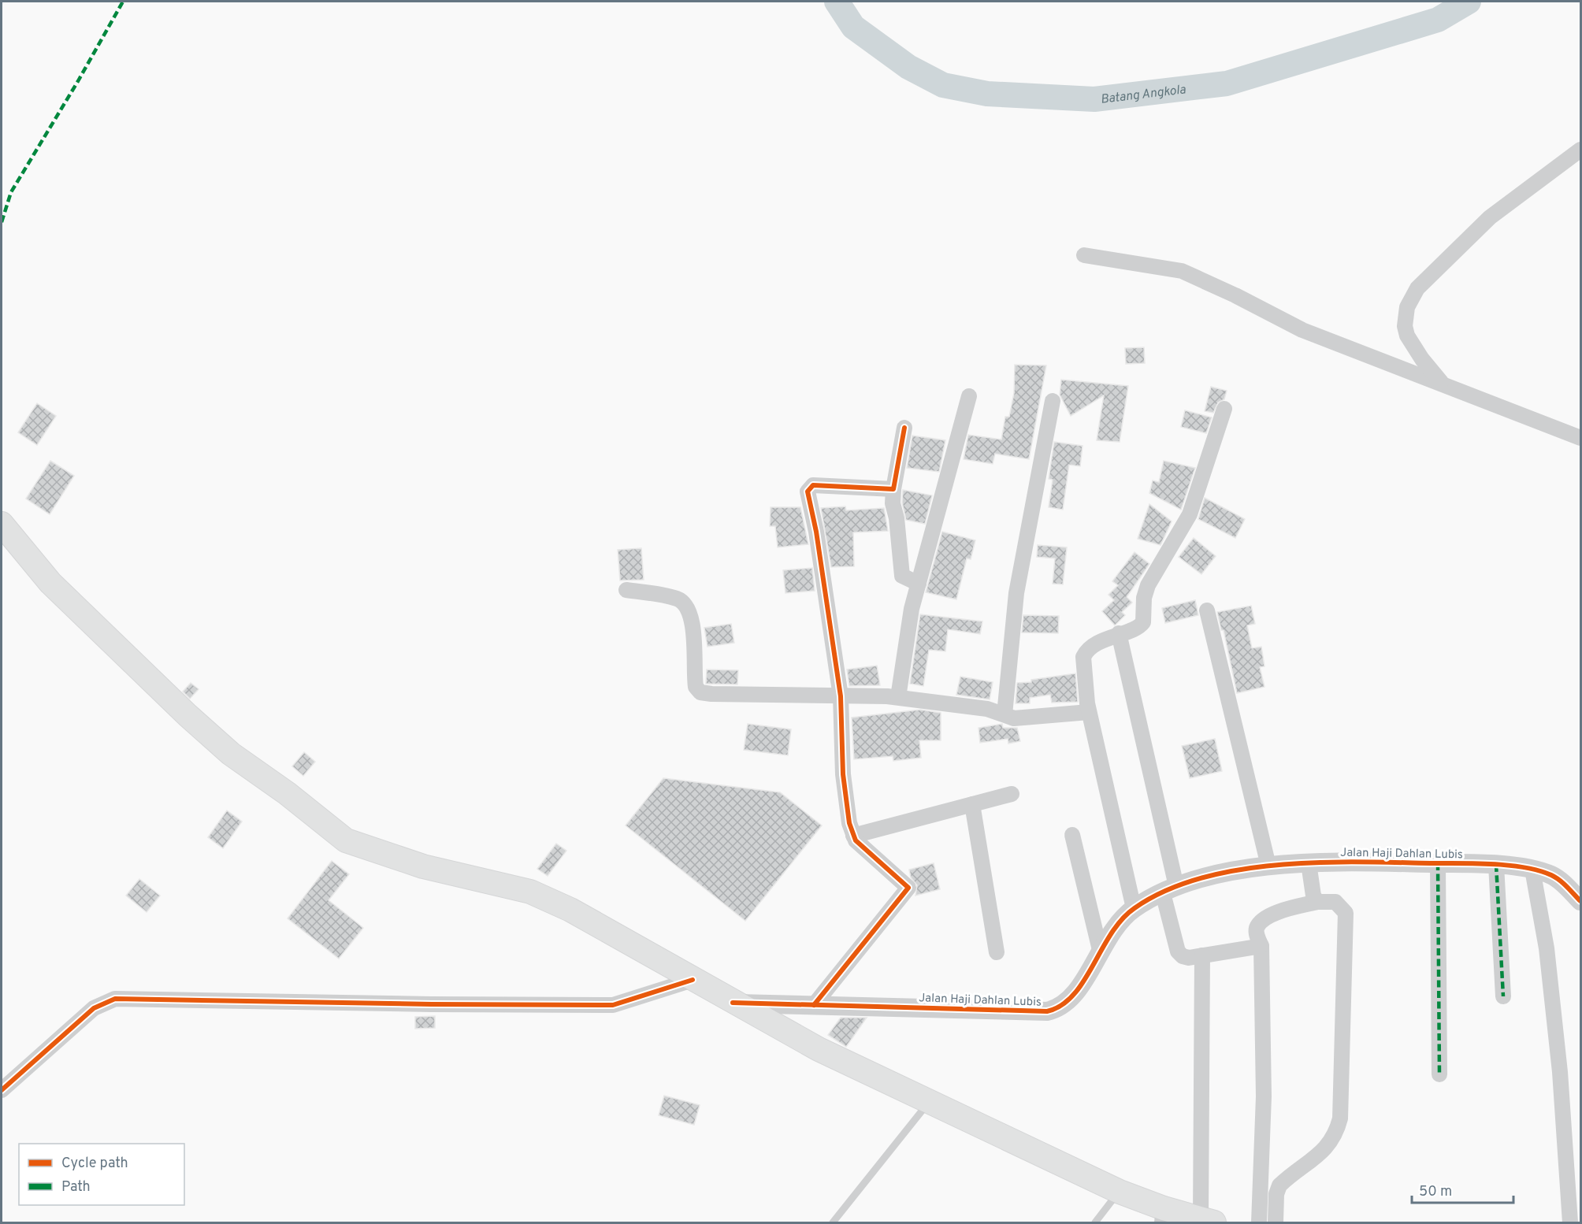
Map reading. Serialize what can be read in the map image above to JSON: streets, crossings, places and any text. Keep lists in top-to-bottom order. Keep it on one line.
{"streets":{"street":["Jalan Haji Dahlan Lubis"]},"water":["Batang Angkola"],"legend":["Cycle path","Path"],"scale_bar":"50 m"}
